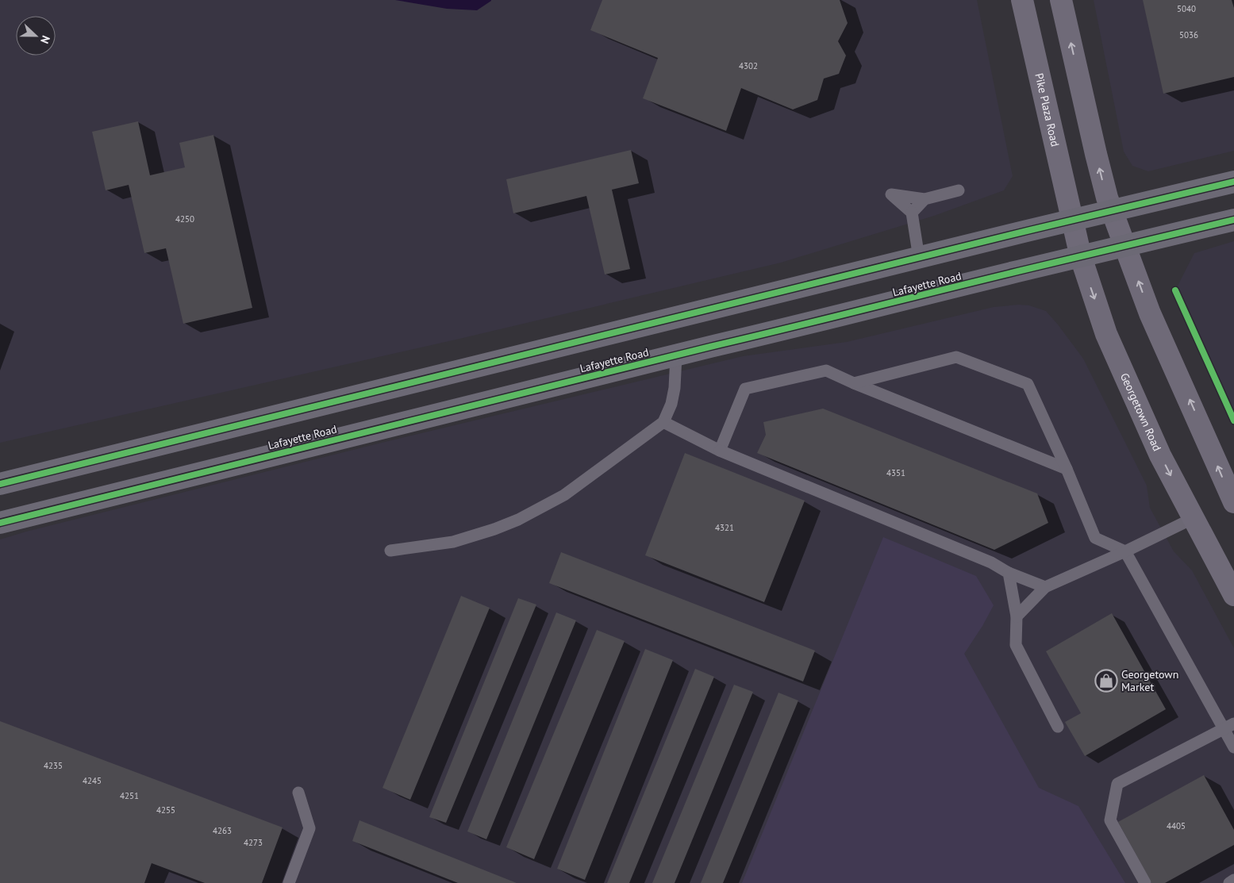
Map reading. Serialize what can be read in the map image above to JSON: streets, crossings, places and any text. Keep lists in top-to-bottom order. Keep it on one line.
{"streets":{"main road":["Pike Plaza Road","Lafayette Road","Georgetown Road"]},"crossings":[["Pike Plaza Road","Georgetown Road"],["Lafayette Road","Georgetown Road"]],"places":{"shop":["Georgetown Market"]},"house_numbers":["5040","5036","4302","4250","4351","4321","4235","4245","4251","4255","4405","4263","4273"],"north":"right"}
